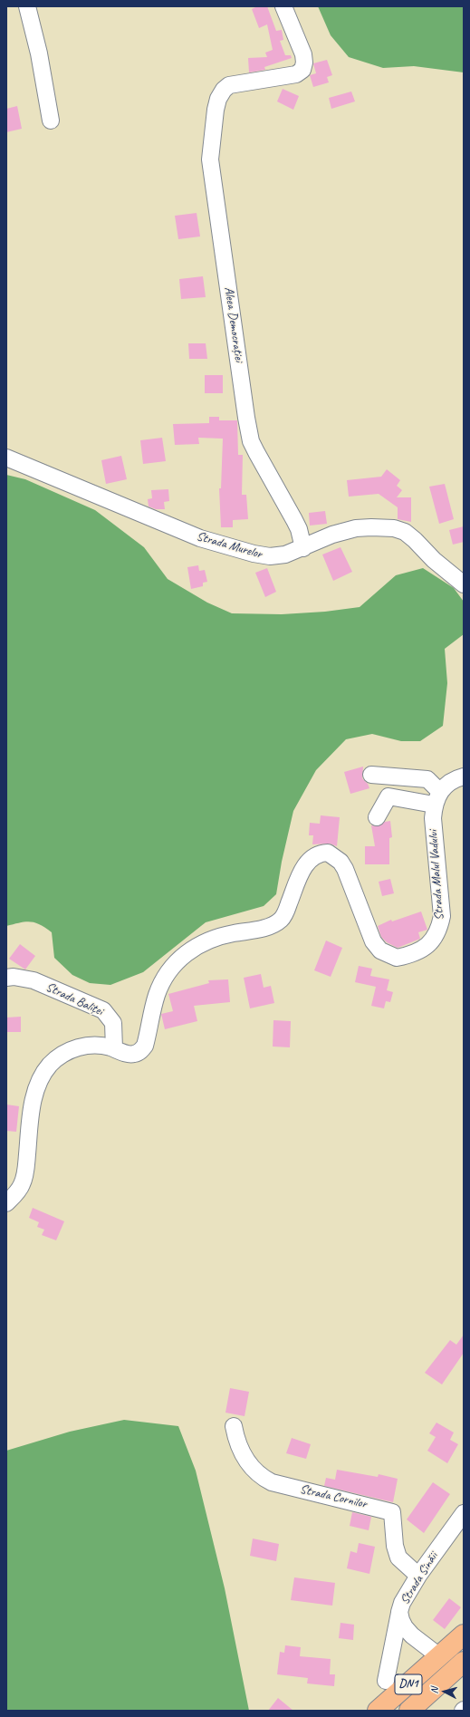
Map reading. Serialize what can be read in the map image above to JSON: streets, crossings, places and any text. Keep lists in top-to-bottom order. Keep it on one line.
{"streets":{"highway":["DN1"],"street":["Aleea Democrației","Strada Murelor","Strada Malul Vadului","Strada Baliței","Strada Cornilor","Strada Sinăii"]},"crossings":[["Aleea Democrației","Strada Murelor"],["Strada Malul Vadului","Strada Baliței"],["Strada Cornilor","Strada Sinăii"],["Strada Sinăii","DN1"]],"north":"left"}
